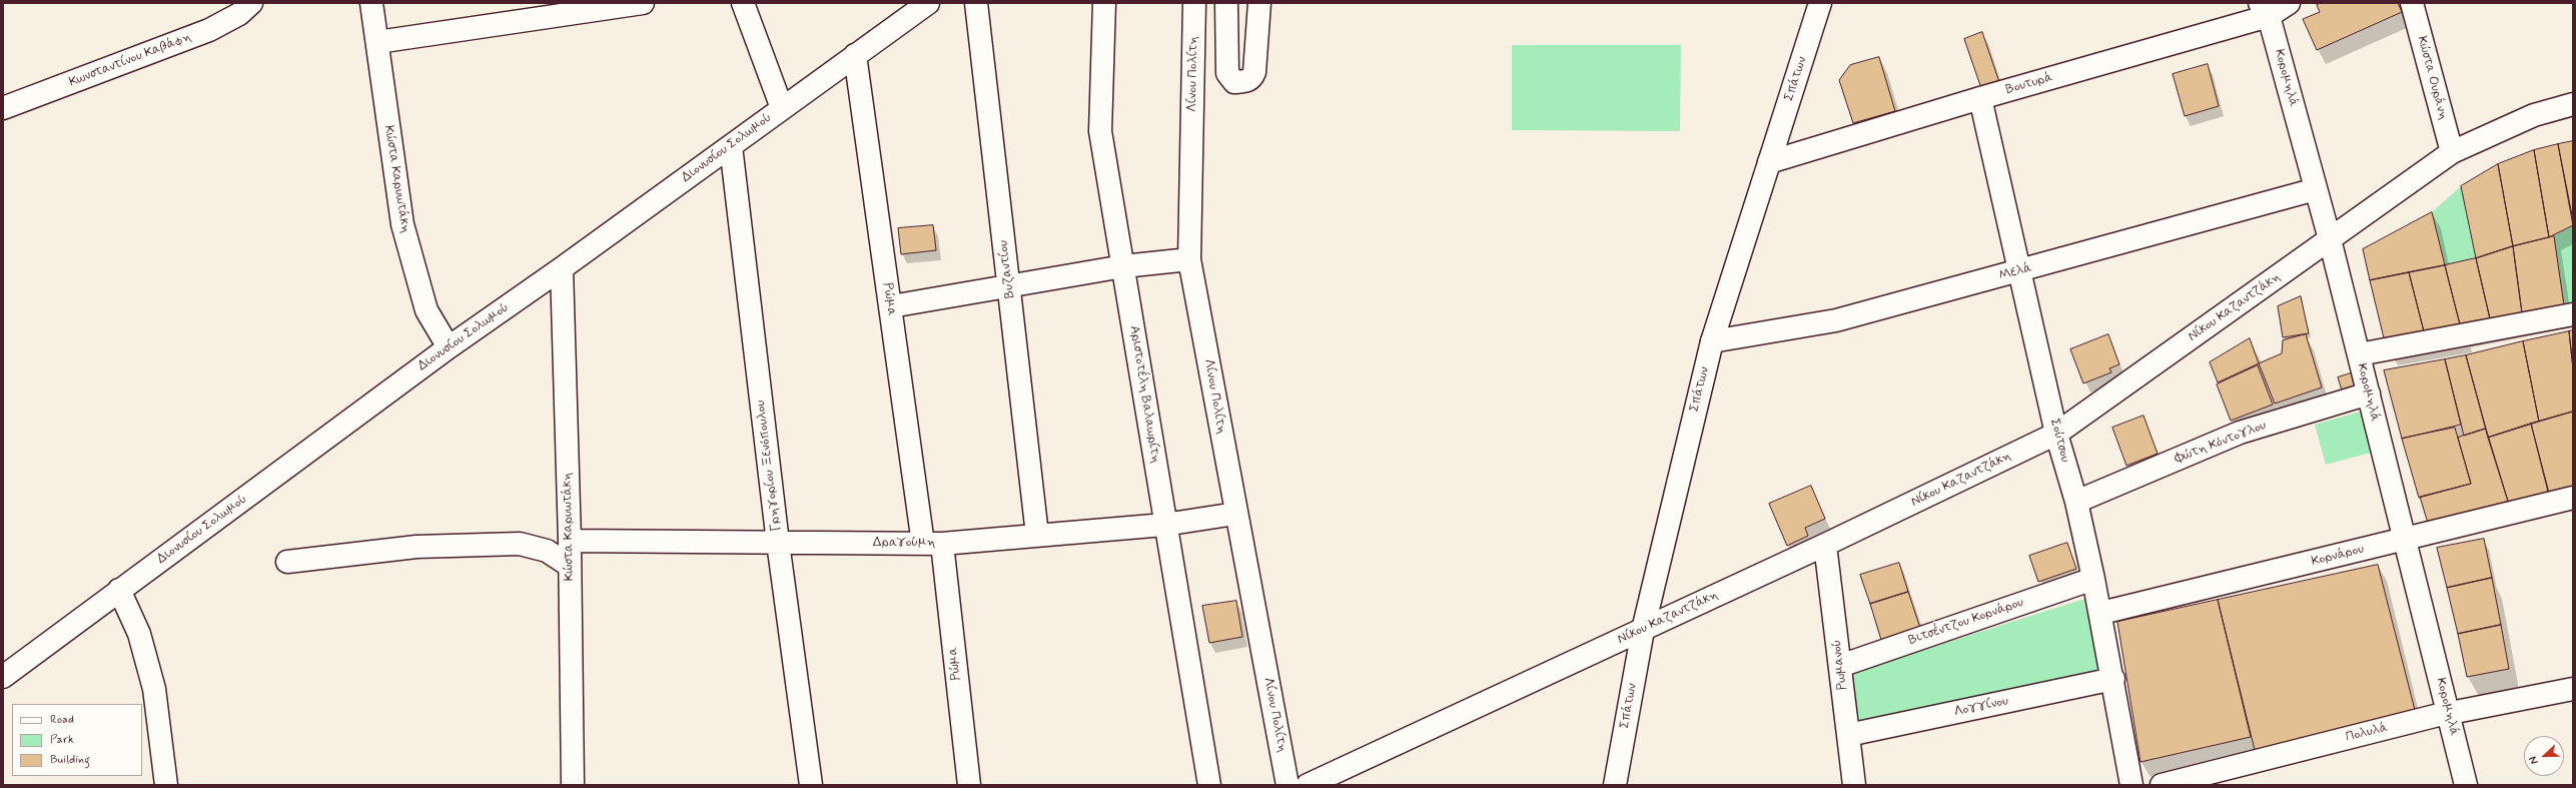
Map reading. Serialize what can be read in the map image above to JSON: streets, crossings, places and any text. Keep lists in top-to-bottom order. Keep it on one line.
{"streets":{"street":["Κωνσταντίνου Καβάφη","Λίνου Πολίτη","Κορομηλά","Κώστα Ουράνη","Σπάτων","Βουτυρά","Διονυσίου Σολωμού","Κώστα Καρυωτάκη","Βυζαντίου","Μελά","Ρώμα","Νίκου Καζαντζάκη","Αριστοτέλη Βαλαωρίτη","Σούτσου","Φώτη Κόντογλου","Γρηγορίου Ξενόπουλου","Δραγούμη","Κορνάρου","Βιτσέντζου Κορνάρου","Ρωμανού","Λογγίνου","Πολυλά"]},"crossings":[["Λίνου Πολίτη","Δραγούμη"],["Κορομηλά","Βουτυρά"],["Κορομηλά","Μελά"],["Κορομηλά","Νίκου Καζαντζάκη"],["Κορομηλά","Φώτη Κόντογλου"],["Κορομηλά","Κορνάρου"],["Κορομηλά","Πολυλά"],["Κώστα Ουράνη","Νίκου Καζαντζάκη"],["Σπάτων","Βουτυρά"],["Σπάτων","Μελά"],["Σπάτων","Νίκου Καζαντζάκη"],["Βουτυρά","Σούτσου"],["Διονυσίου Σολωμού","Κώστα Καρυωτάκη"],["Διονυσίου Σολωμού","Ρώμα"],["Διονυσίου Σολωμού","Γρηγορίου Ξενόπουλου"],["Κώστα Καρυωτάκη","Δραγούμη"],["Βυζαντίου","Δραγούμη"],["Μελά","Σούτσου"],["Ρώμα","Δραγούμη"],["Νίκου Καζαντζάκη","Σούτσου"],["Νίκου Καζαντζάκη","Ρωμανού"],["Αριστοτέλη Βαλαωρίτη","Δραγούμη"],["Σούτσου","Φώτη Κόντογλου"],["Σούτσου","Κορνάρου"],["Σούτσου","Βιτσέντζου Κορνάρου"],["Σούτσου","Λογγίνου"],["Γρηγορίου Ξενόπουλου","Δραγούμη"],["Βιτσέντζου Κορνάρου","Ρωμανού"],["Ρωμανού","Λογγίνου"]],"legend":["Road","Park","Building"],"north":"left"}
